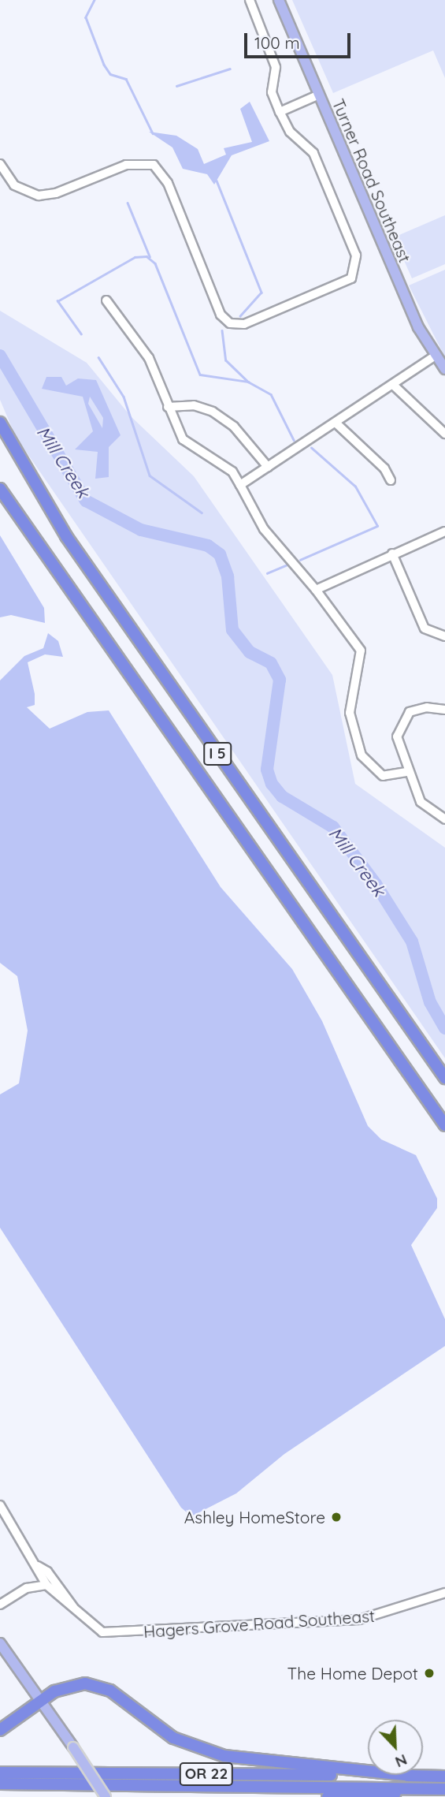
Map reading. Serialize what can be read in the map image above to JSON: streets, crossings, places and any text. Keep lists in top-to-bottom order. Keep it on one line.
{"streets":{"highway":["I 5","OR 22"],"main road":["Turner Road Southeast"],"street":["Hagers Grove Road Southeast"]},"water":["Mill Creek"],"places":["Ashley HomeStore","The Home Depot"],"scale_bar":"100 m","north":"bottom right"}
